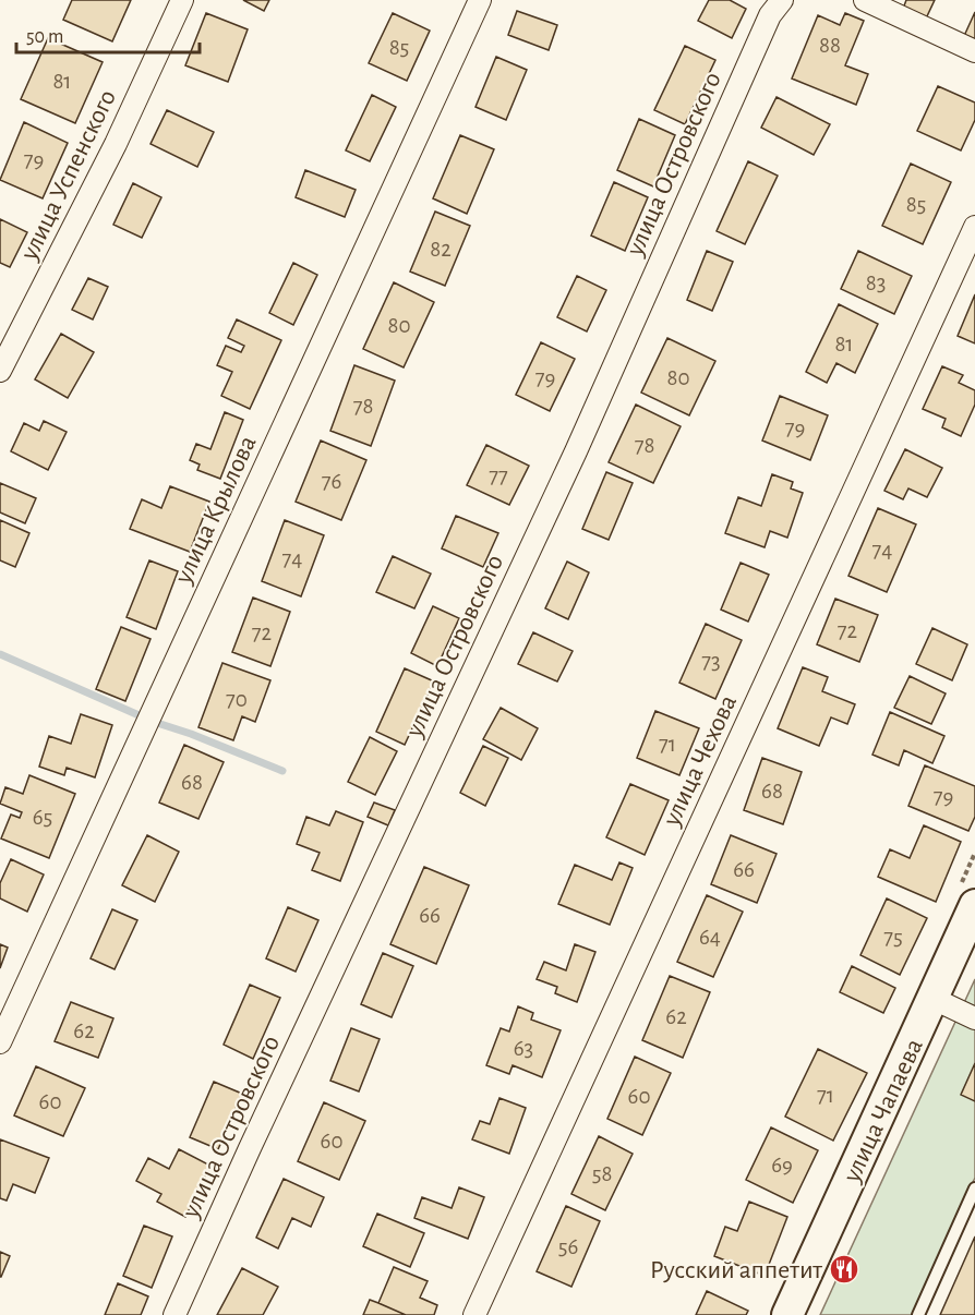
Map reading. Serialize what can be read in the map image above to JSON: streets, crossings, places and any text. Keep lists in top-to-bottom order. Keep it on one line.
{"streets":{"street":["улица Островского","улица Успенского","улица Крылова","улица Чехова","улица Чапаева"]},"places":{"restaurant":["Русский аппетит"]},"house_numbers":["88","85","81","79","85","82","83","80","81","79","80","78","79","78","77","76","74","74","72","72","73","70","71","68","68","79","65","66","66","64","75","62","62","63","71","60","60","60","69","58","56"],"scale_bar":"50 m"}
